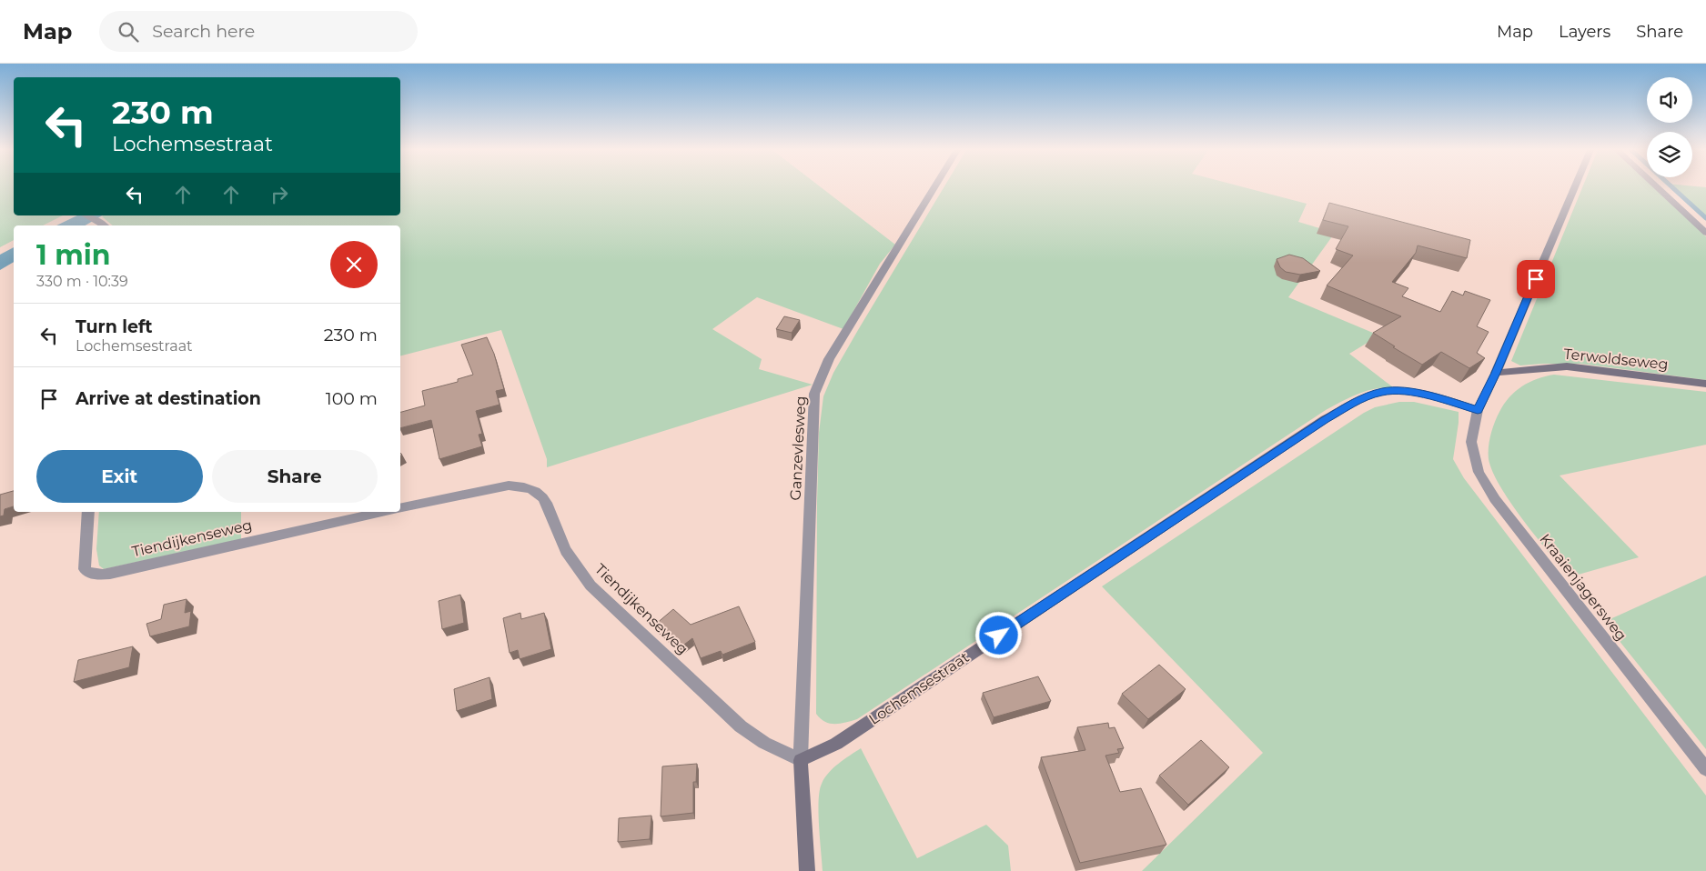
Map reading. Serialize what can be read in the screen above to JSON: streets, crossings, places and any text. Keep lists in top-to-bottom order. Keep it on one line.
{"streets":{"street":["Terwoldseweg","Ganzevlesweg","Tiendijkenseweg","Kraaienjagersweg","Lochemsestraat"]},"crossings":[["Ganzevlesweg","Tiendijkenseweg"],["Ganzevlesweg","Lochemsestraat"],["Tiendijkenseweg","Lochemsestraat"],["Kraaienjagersweg","Lochemsestraat"]],"page":{"header":"Map","search":"Search here","nav":["Map","Layers","Share"],"turn":["230 m","Lochemsestraat"],"heading":["1 min","330 m · 10:39"],"list":[{"name":"Turn left","note":"Lochemsestraat","value":"230 m"},{"name":"Arrive at destination","value":"100 m"}],"buttons":["Exit","Share"]}}
